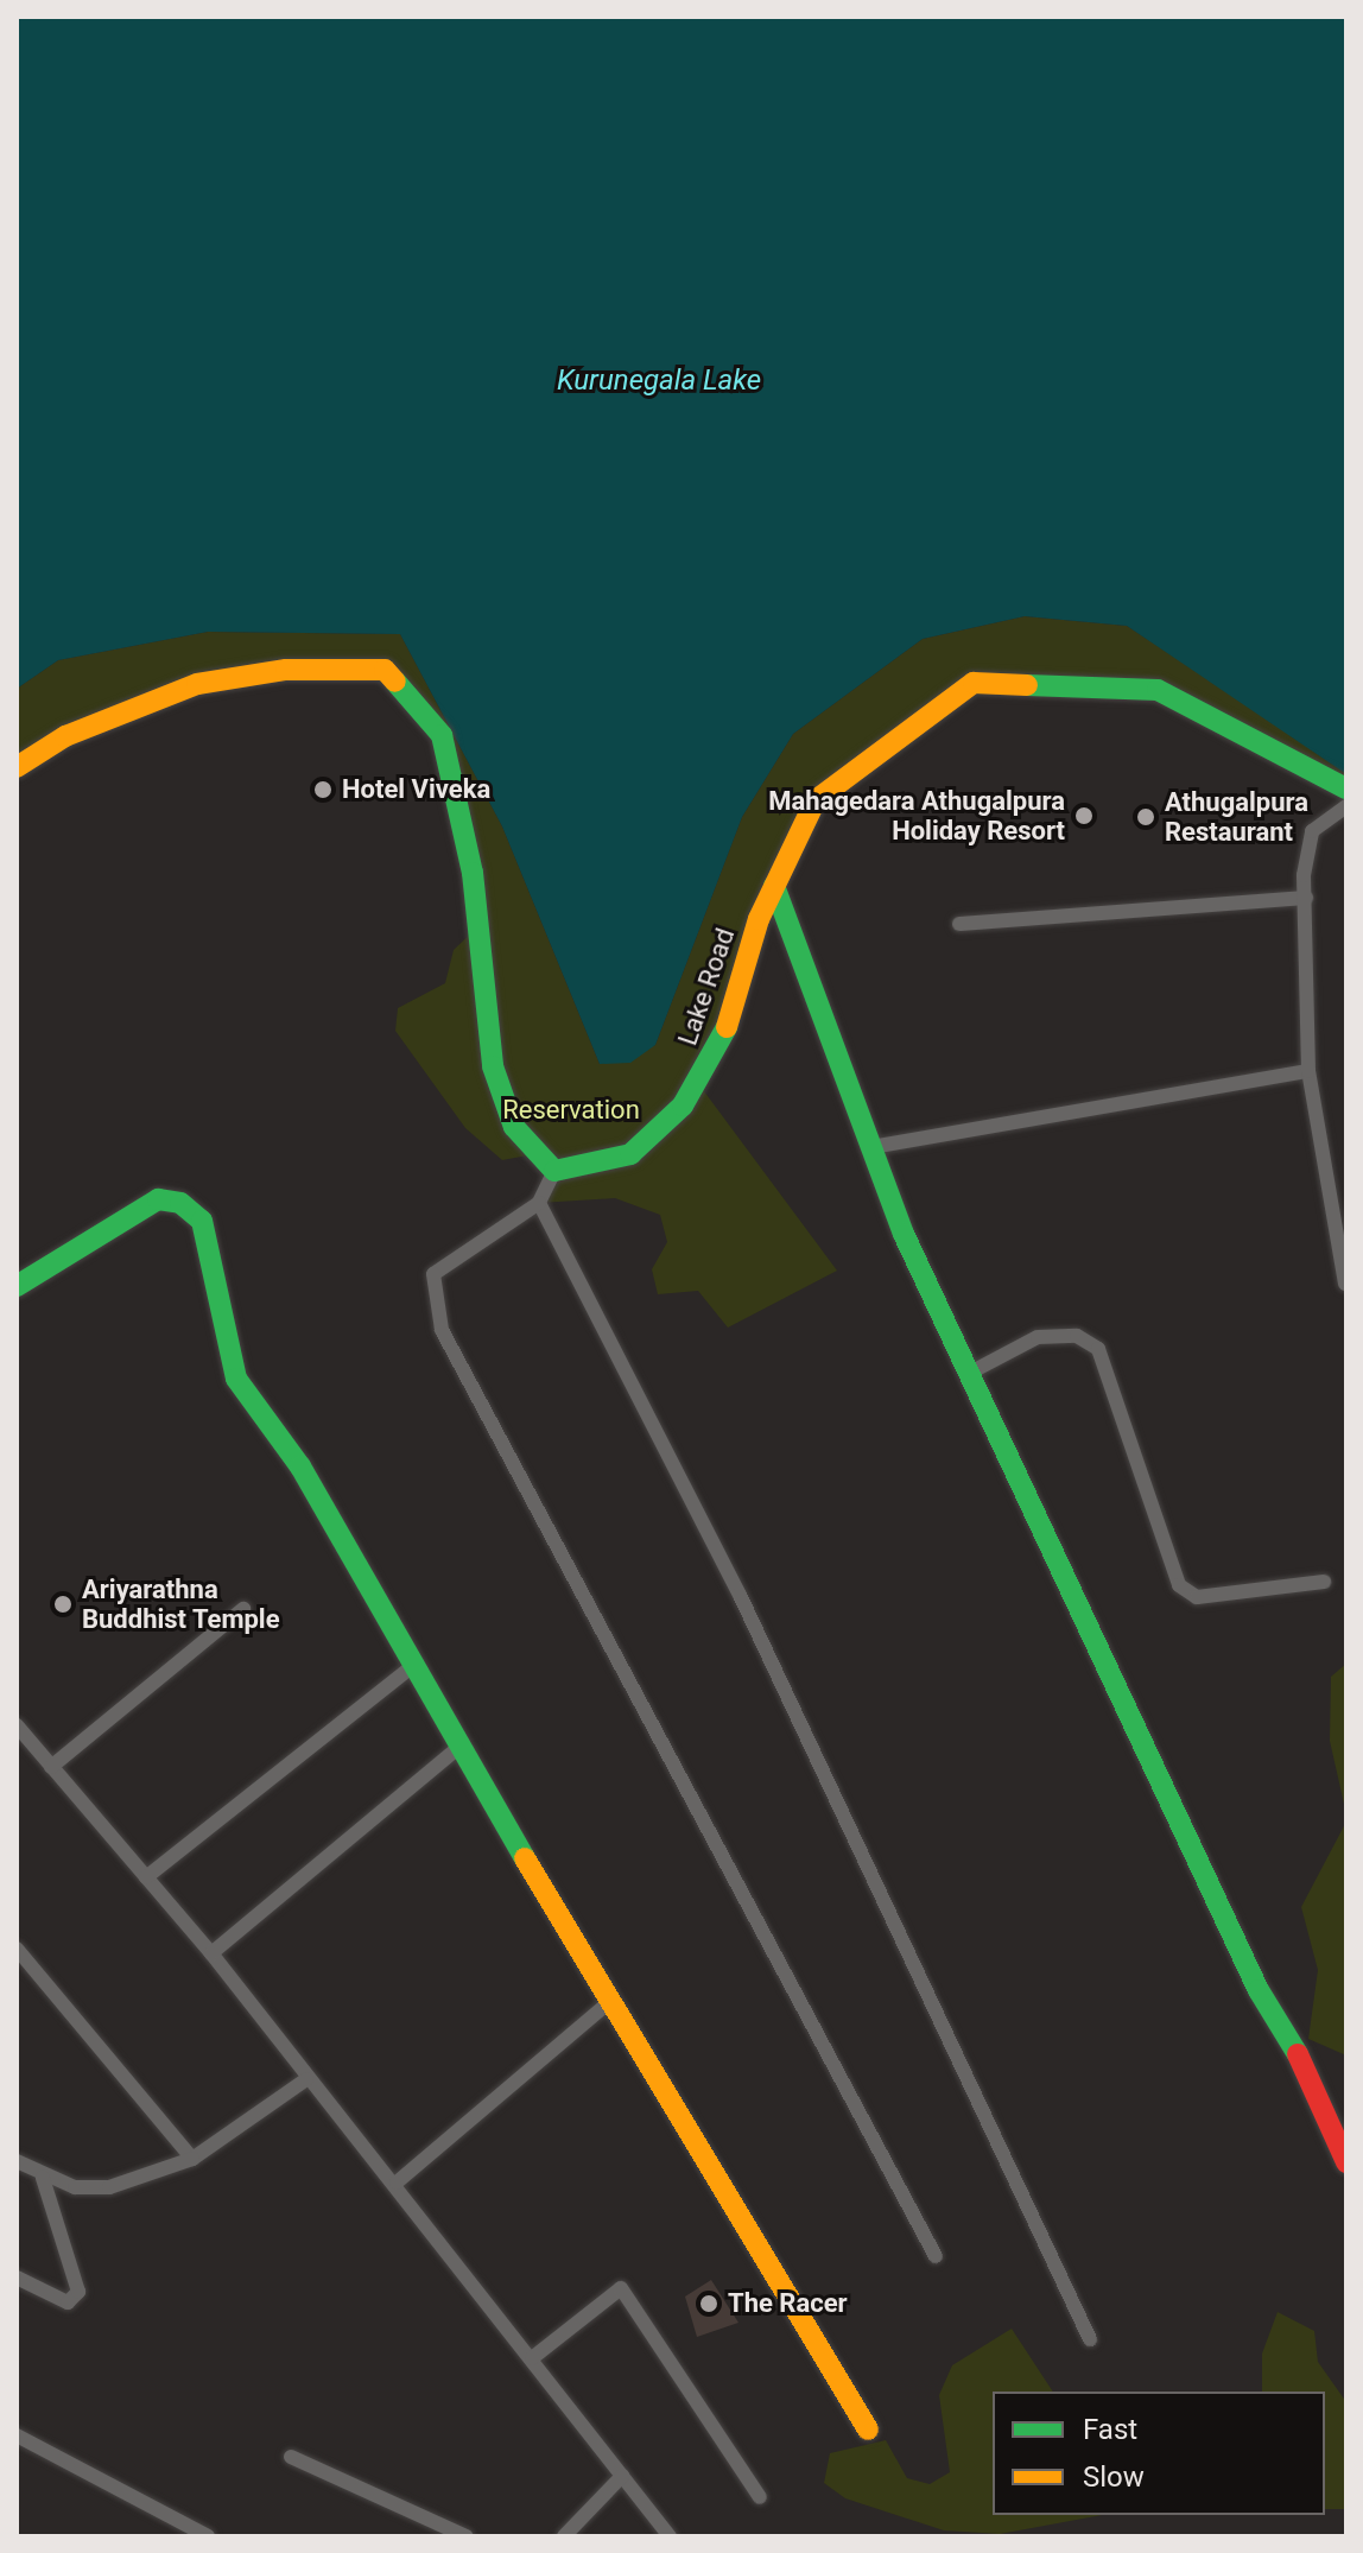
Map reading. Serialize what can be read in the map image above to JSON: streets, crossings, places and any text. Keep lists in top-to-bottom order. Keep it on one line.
{"streets":{"street":["Lake Road"]},"water":["Kurunegala Lake"],"parks":["Reservation"],"places":["Hotel Viveka","Mahagedara Athugalpura Holiday Resort","Athugalpura Restaurant","Ariyarathna Buddhist Temple","The Racer"],"legend":["Fast","Slow"]}
